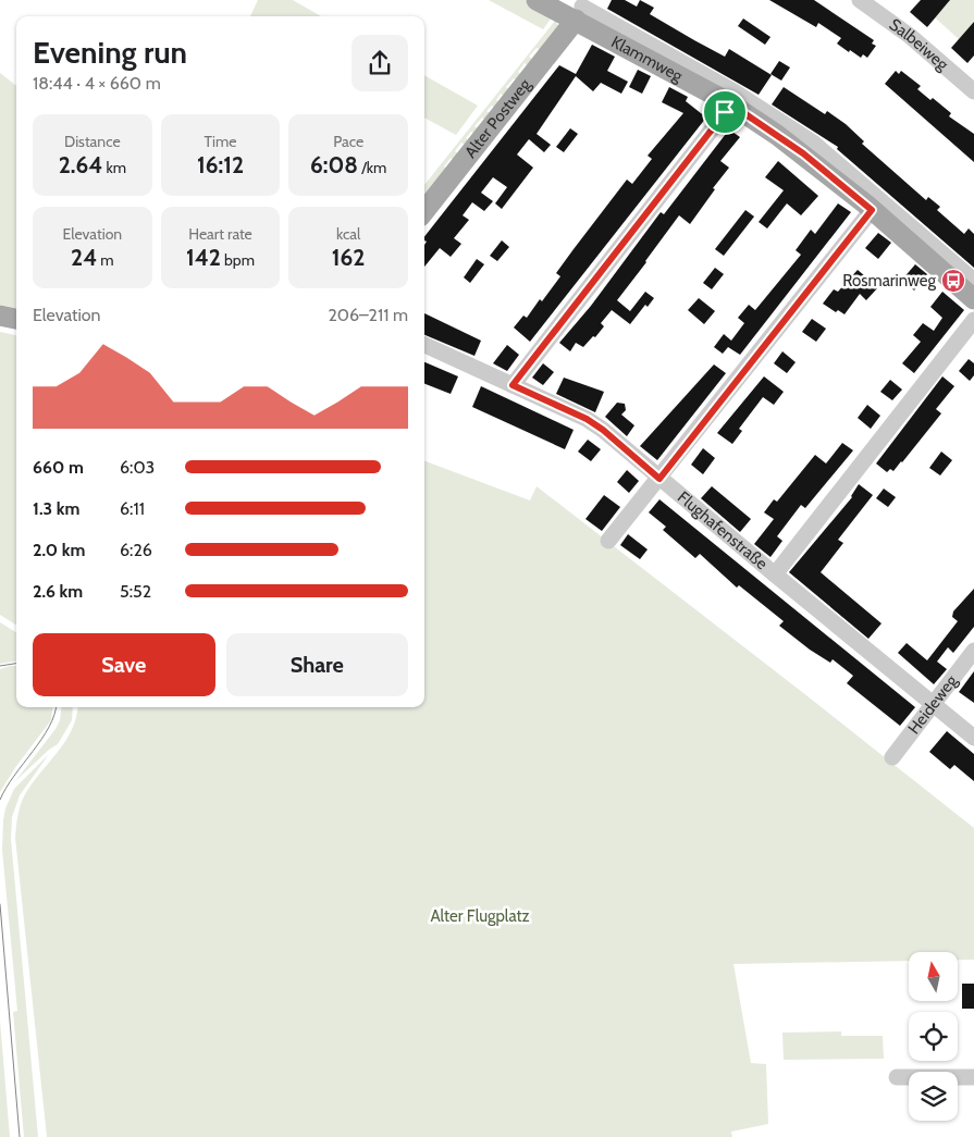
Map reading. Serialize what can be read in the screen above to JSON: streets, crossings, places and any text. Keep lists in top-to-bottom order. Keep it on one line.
{"streets":{"main road":["Klammweg","Alter Postweg"],"street":["Salbeiweg","Flughafenstraße","Heideweg"]},"crossings":[["Klammweg","Alter Postweg"],["Flughafenstraße","Heideweg"]],"parks":["Alter Flugplatz"],"places":{"bus stop":["Rosmarinweg"]},"north":"top","page":{"heading":["Evening run","18:44 · 4 × 660 m"],"stats":[["Distance","2.64 km"],["Time","16:12"],["Pace","6:08 /km"],["Elevation","24 m"],["Heart rate","142 bpm"],["kcal","162"]],"chart":["Elevation","206–211 m"],"list":[{"name":"660 m","note":"6:03"},{"name":"1.3 km","note":"6:11"},{"name":"2.0 km","note":"6:26"},{"name":"2.6 km","note":"5:52"}],"buttons":["Save","Share"]}}
